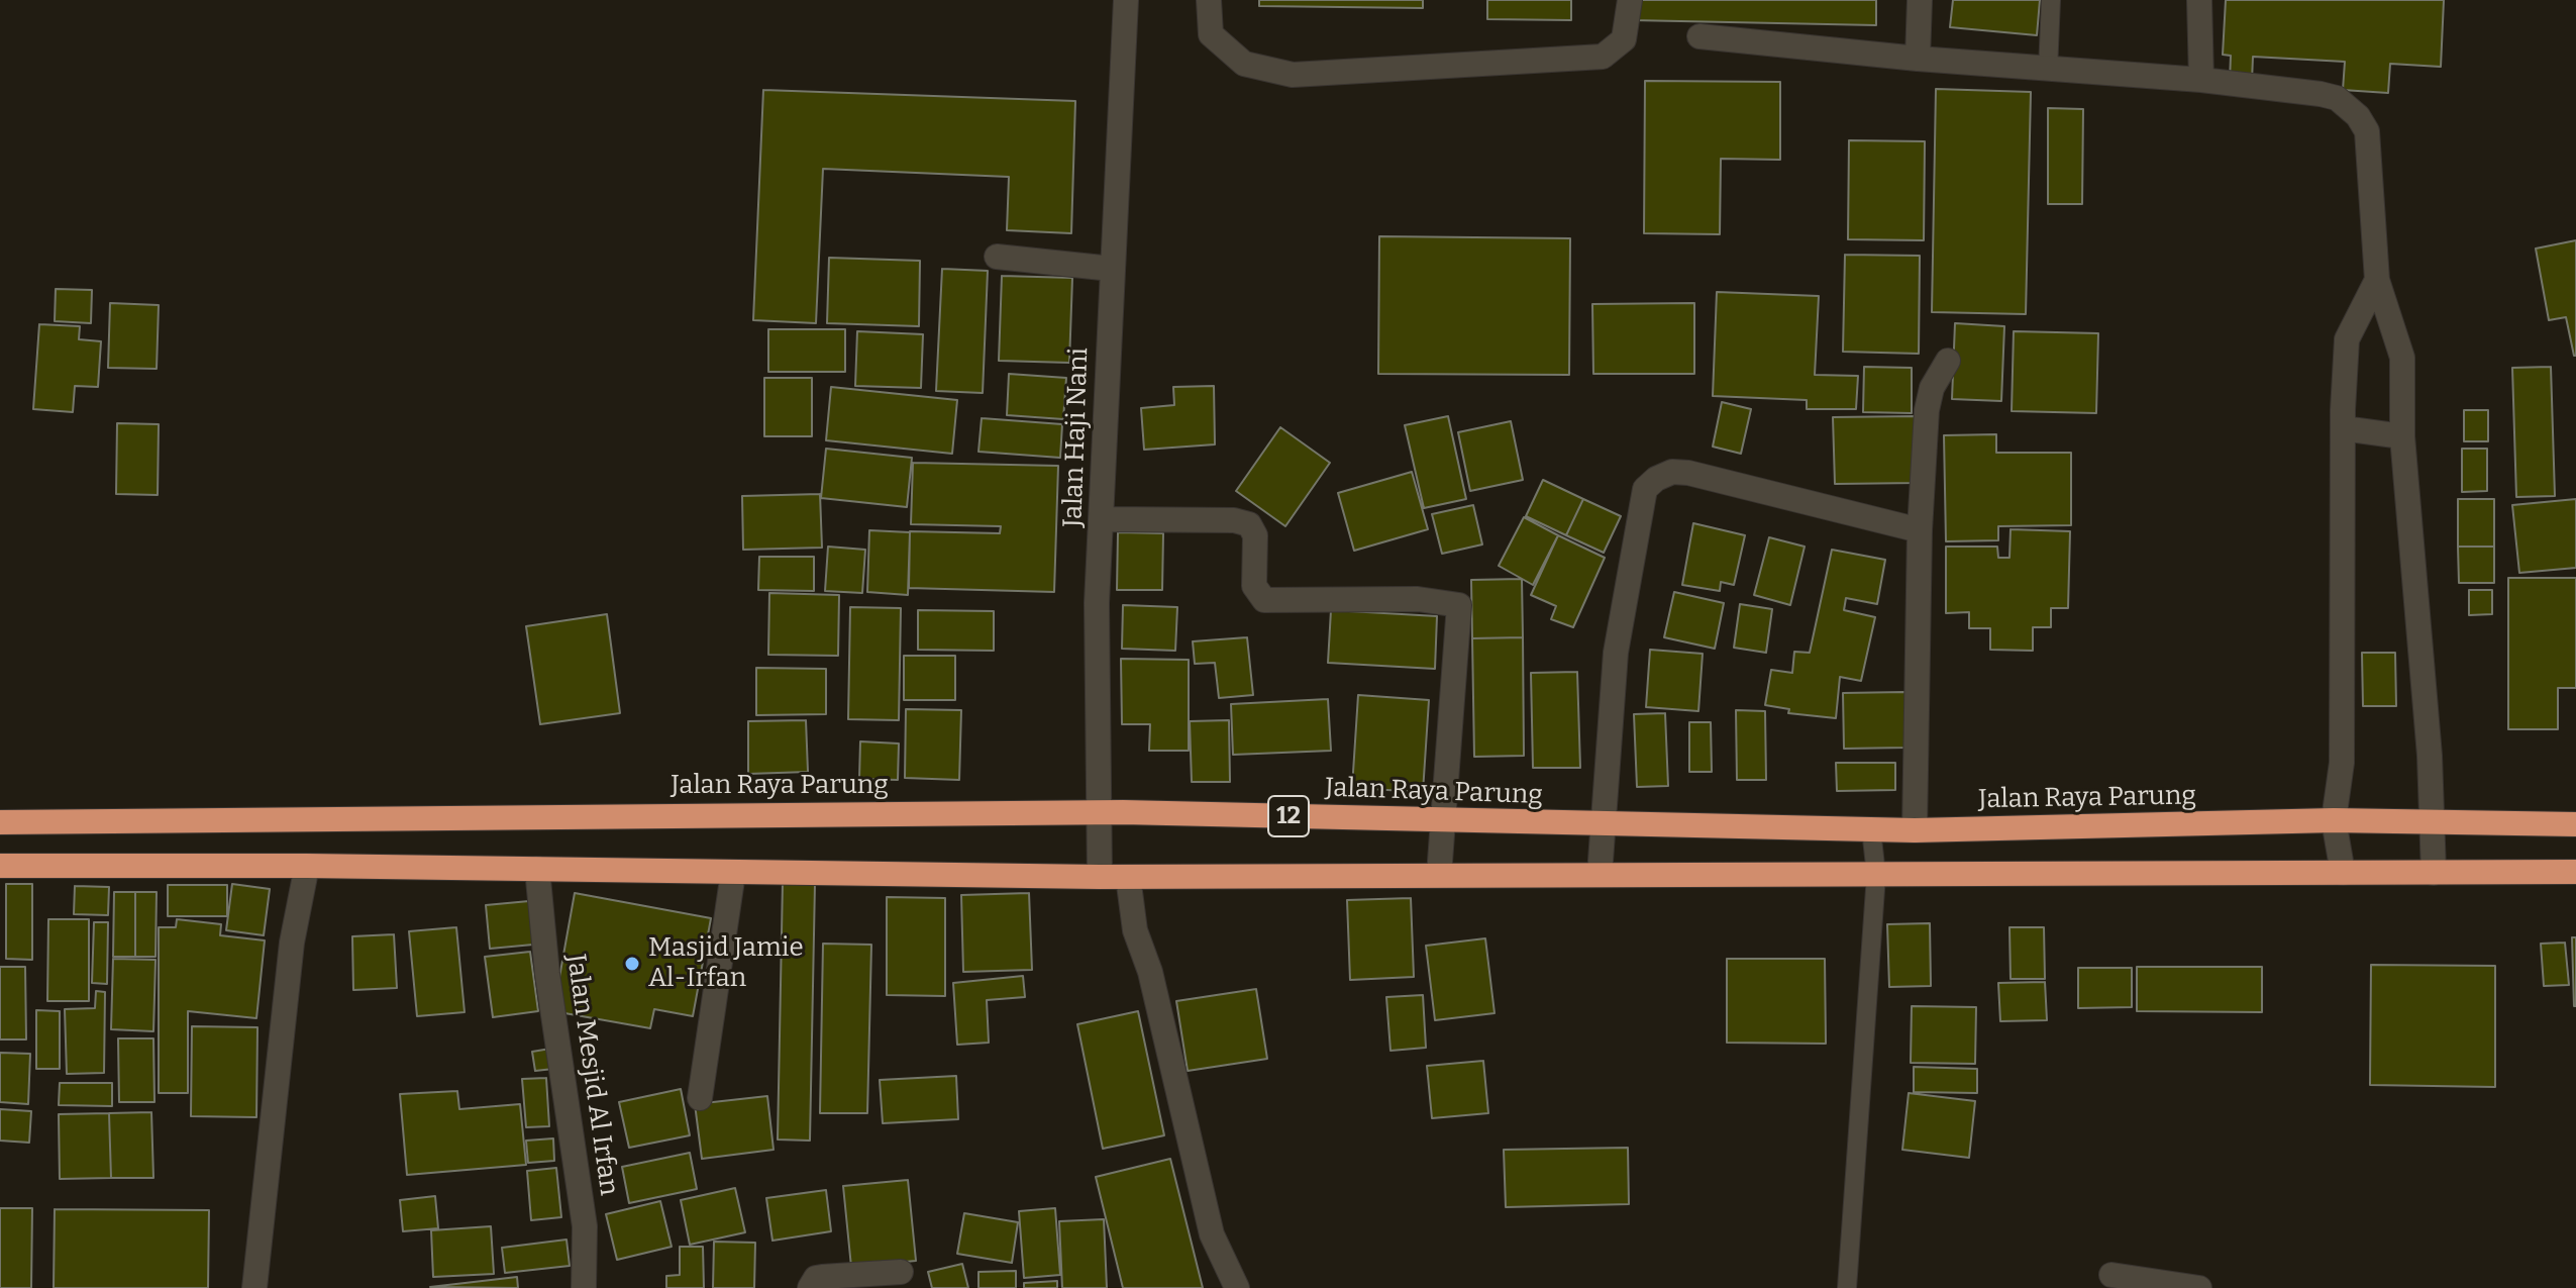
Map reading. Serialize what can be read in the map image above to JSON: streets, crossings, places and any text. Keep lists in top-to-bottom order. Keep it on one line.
{"streets":{"highway":["Jalan Raya Parung","12"],"street":["Jalan Haji Nani","Jalan Mesjid Al Irfan"]},"crossings":[["Jalan Haji Nani","Jalan Raya Parung"]],"places":["Masjid Jamie Al-Irfan"]}
